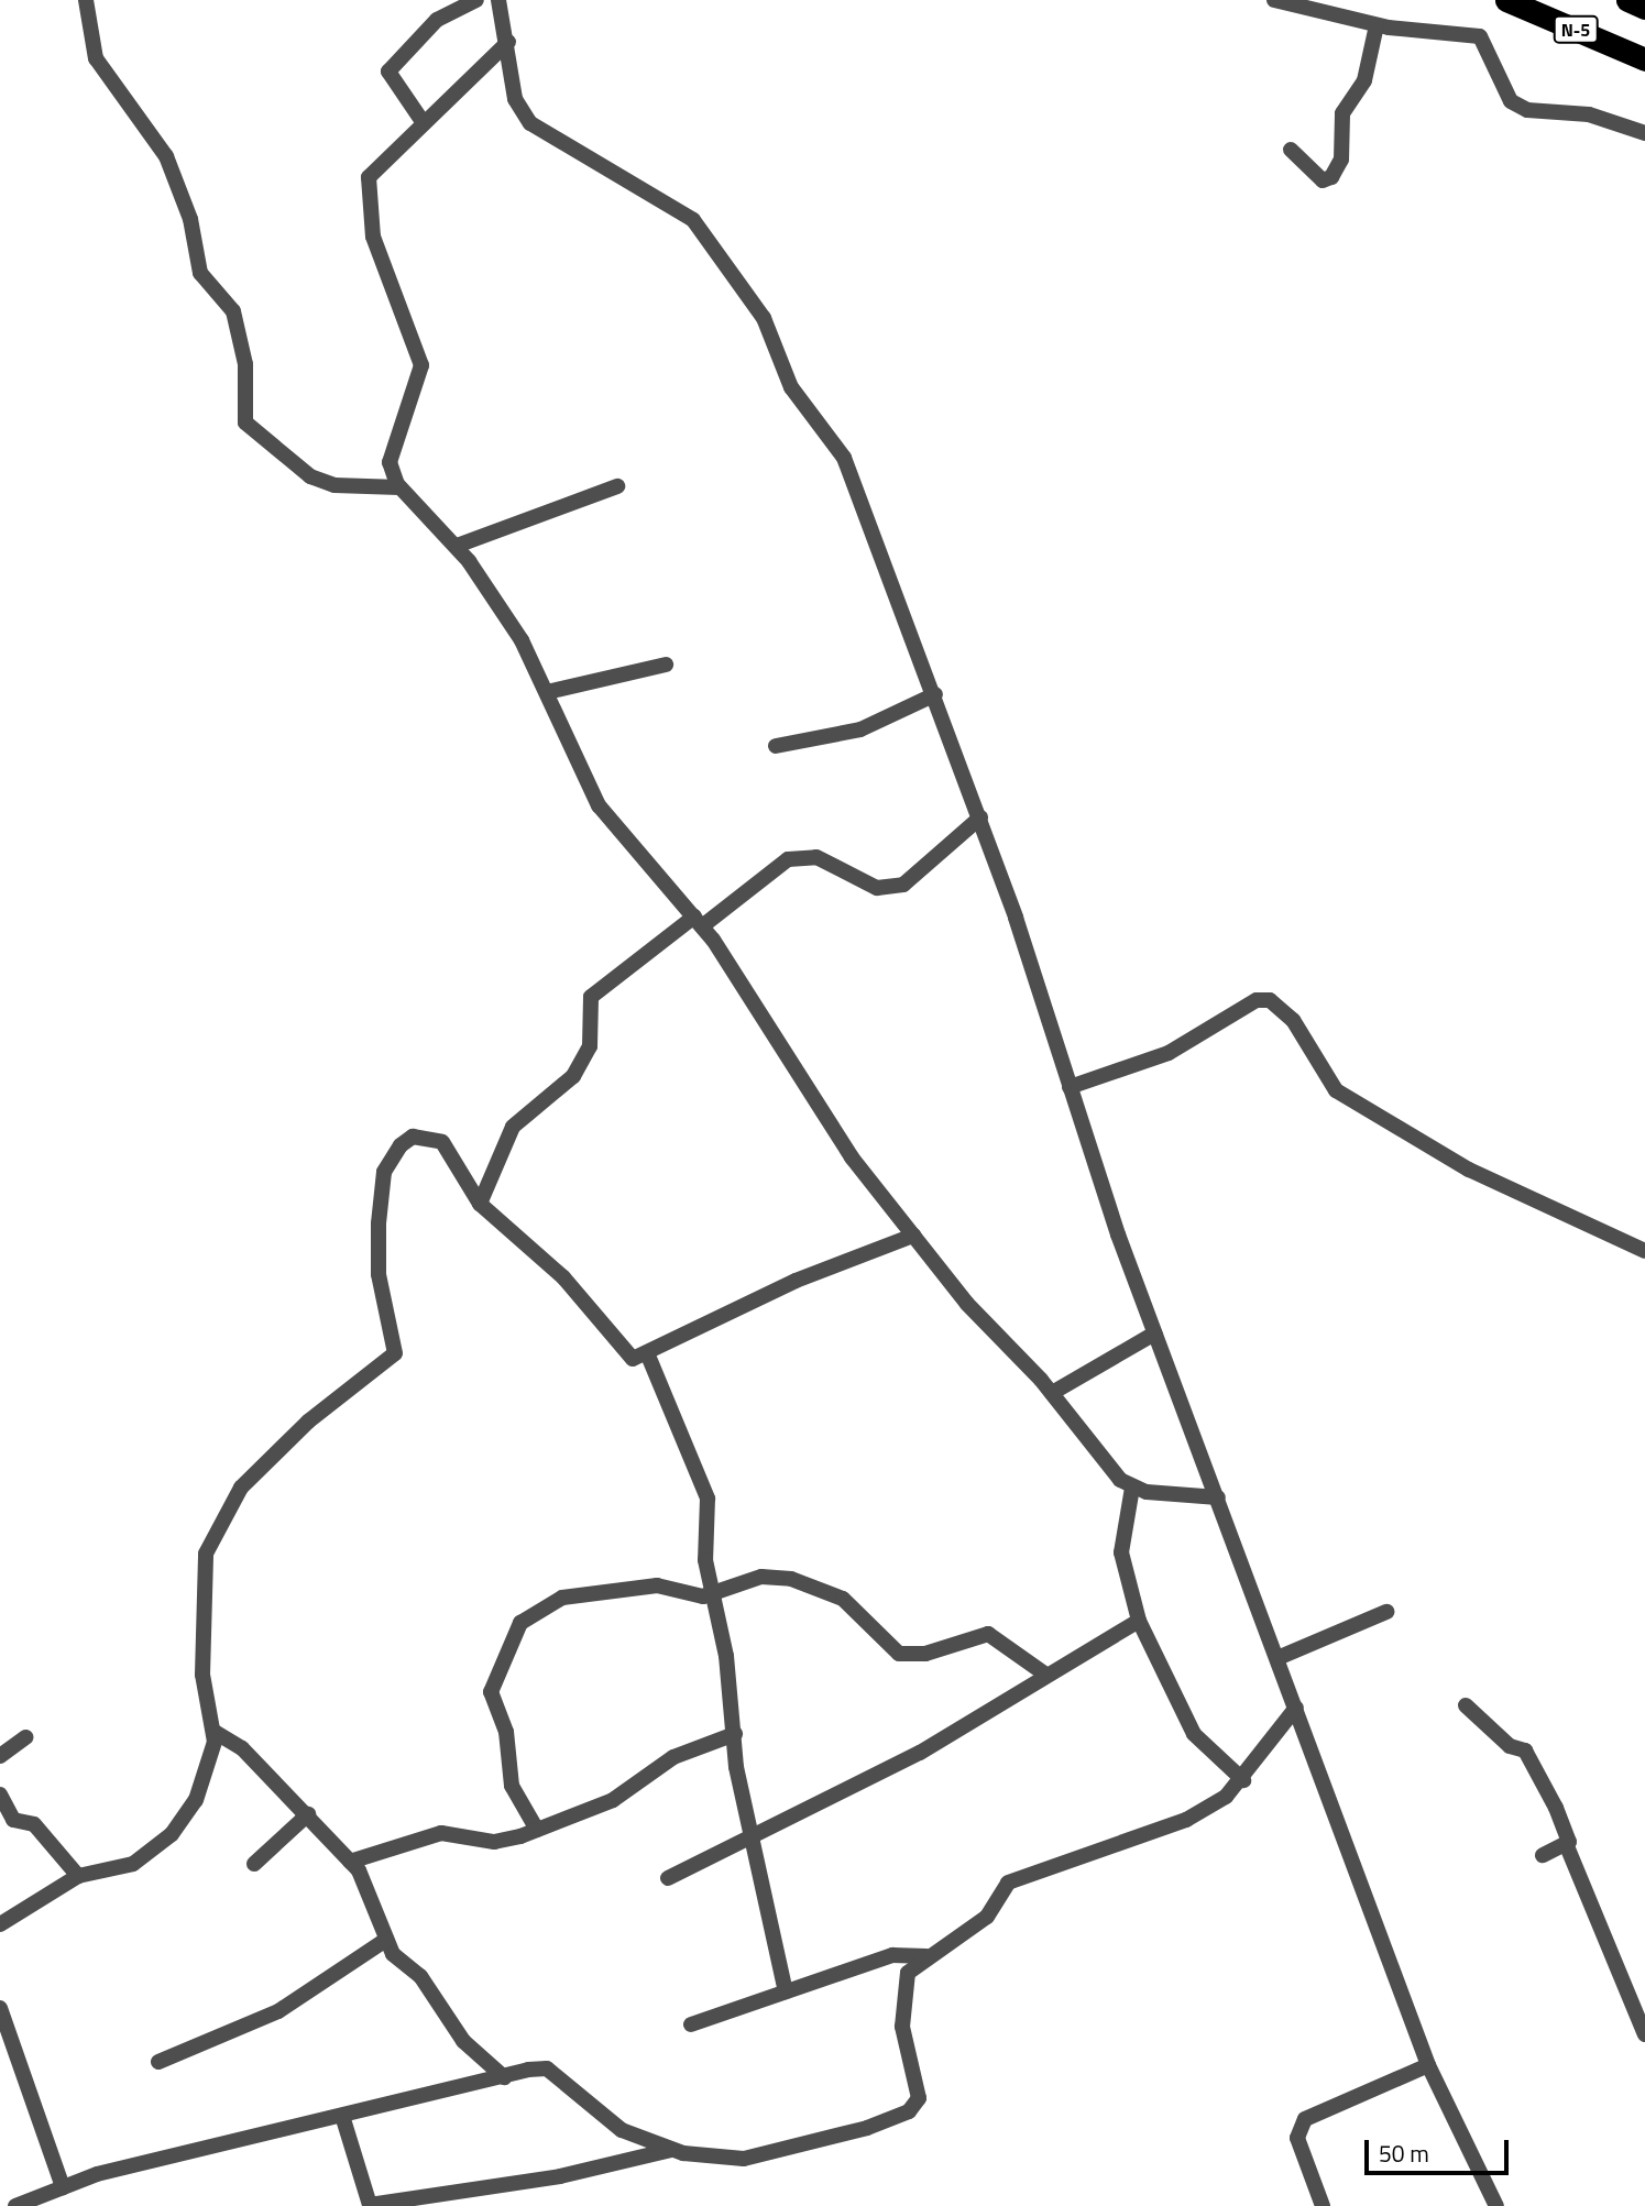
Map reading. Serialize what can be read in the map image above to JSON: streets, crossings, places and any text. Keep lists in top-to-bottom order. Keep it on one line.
{"streets":{"highway":["N-5"]},"scale_bar":"50 m"}
